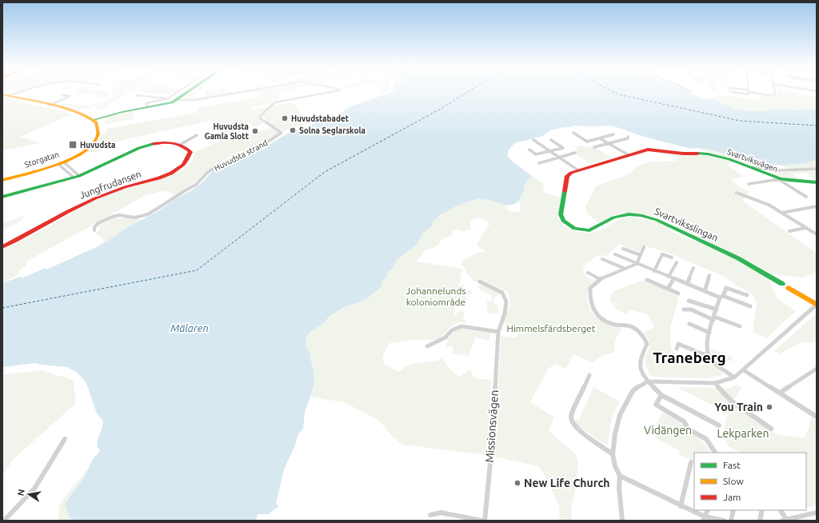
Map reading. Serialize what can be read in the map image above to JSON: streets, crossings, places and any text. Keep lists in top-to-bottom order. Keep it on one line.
{"streets":{"street":["Huvudsta strand","Storgatan","Svartviksvägen","Jungfrudansen","Svartviksslingan","Missionsvägen"]},"crossings":[["Storgatan","Jungfrudansen"],["Svartviksvägen","Svartviksslingan"]],"districts":["Traneberg"],"water":["Mälaren"],"parks":["Johannelunds koloniområde","Himmelsfärdsberget","Vidängen","Lekparken"],"places":{"other":["Huvudstabadet","Solna Seglarskola","Huvudsta Gamla Slott","You Train","New Life Church"],"transit":["Huvudsta"]},"legend":["Fast","Slow","Jam"],"north":"left"}
